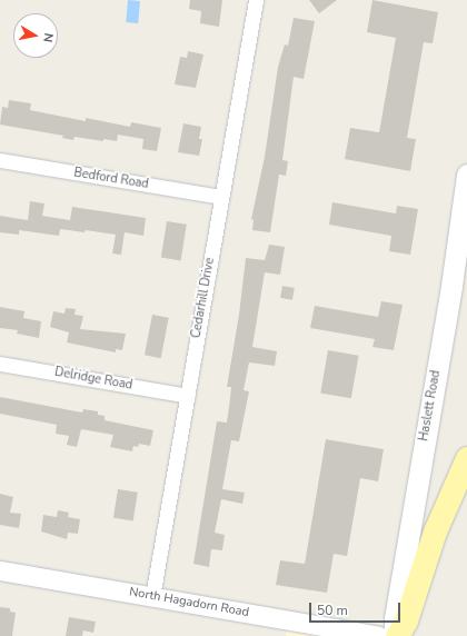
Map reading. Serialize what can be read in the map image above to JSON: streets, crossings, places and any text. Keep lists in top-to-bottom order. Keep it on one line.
{"streets":{"main road":["Haslett Road"],"street":["Bedford Road","Cedarhill Drive","Delridge Road","North Hagadorn Road"]},"crossings":[["Bedford Road","Cedarhill Drive"],["Cedarhill Drive","Delridge Road"],["Cedarhill Drive","North Hagadorn Road"]],"scale_bar":"50 m","north":"right"}
